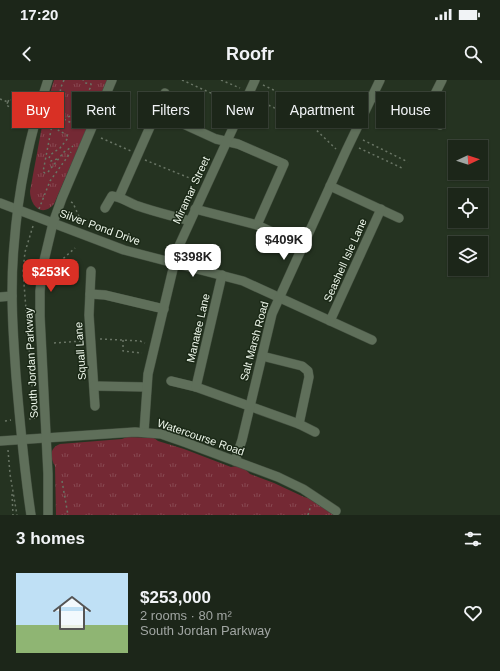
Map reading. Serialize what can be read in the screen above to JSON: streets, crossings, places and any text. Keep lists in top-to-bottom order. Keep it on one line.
{"streets":{"street":["Miramar Street","Silver Pond Drive","Seashell Isle Lane","Manatee Lane","Salt Marsh Road","Squall Lane","South Jordan Parkway","Watercourse Road"]},"crossings":[["Miramar Street","Silver Pond Drive"],["Miramar Street","Watercourse Road"],["Silver Pond Drive","Seashell Isle Lane"],["Silver Pond Drive","Manatee Lane"],["Silver Pond Drive","Salt Marsh Road"],["Silver Pond Drive","South Jordan Parkway"],["Seashell Isle Lane","Salt Marsh Road"],["Salt Marsh Road","Watercourse Road"],["South Jordan Parkway","Watercourse Road"]],"north":"right","page":{"status":"17:20","header":"Roofr","chip":["Buy","Rent","Filters","New","Apartment","House"],"price":["$409K","$398K","$253K"],"heading":"3 homes","list":[{"name":"$253,000","note":"2 rooms · 80 m² · South Jordan Parkway"}]}}
